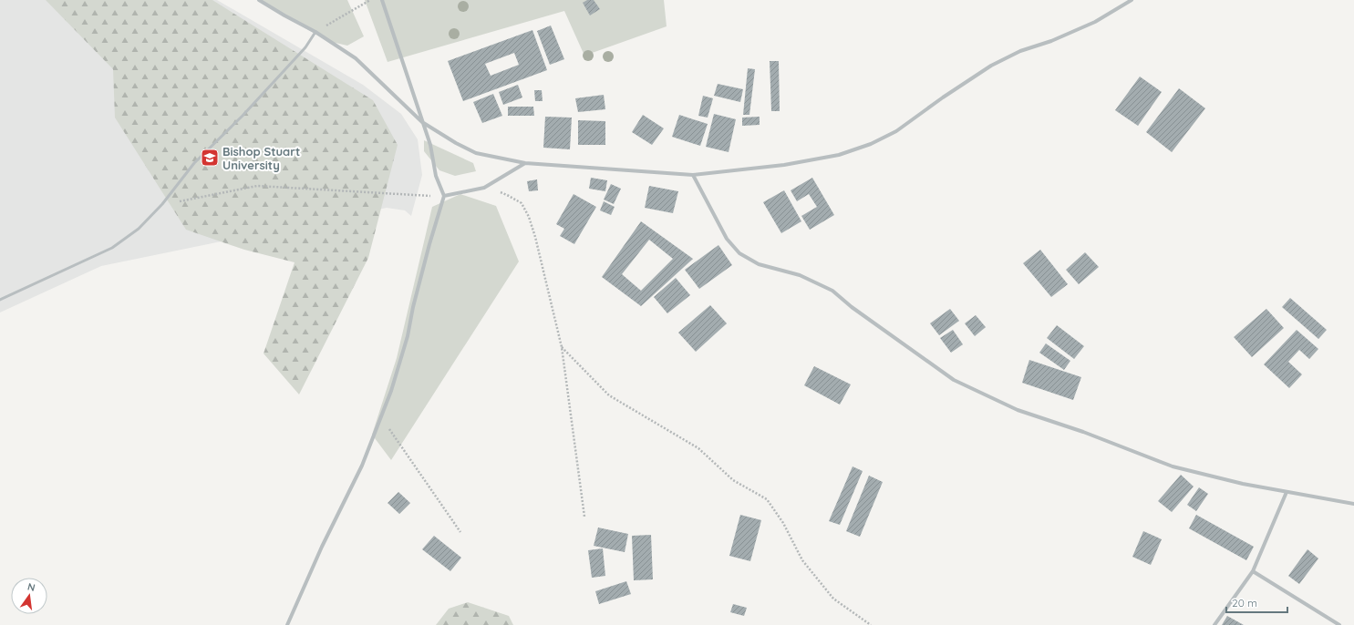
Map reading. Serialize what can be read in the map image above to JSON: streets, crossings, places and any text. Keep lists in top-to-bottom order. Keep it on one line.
{"places":{"school or university":["Bishop Stuart University"]},"scale_bar":"20 m","north":"top"}
